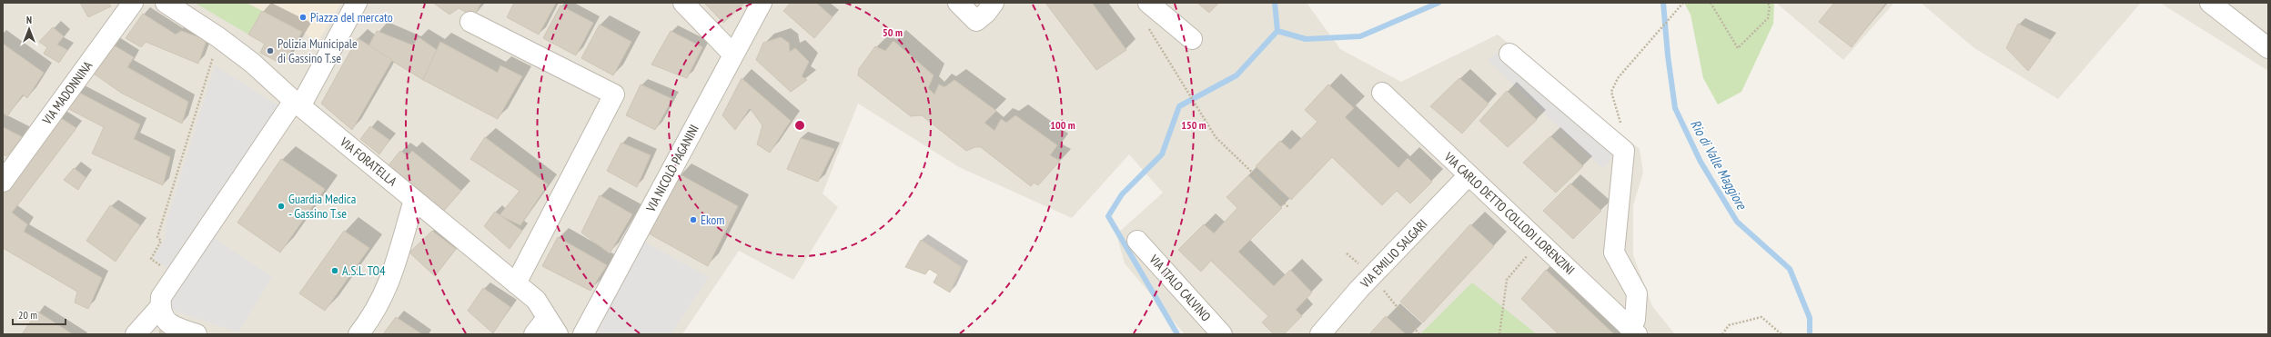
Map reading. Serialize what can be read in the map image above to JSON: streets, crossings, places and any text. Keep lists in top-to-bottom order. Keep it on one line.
{"streets":{"street":["VIA MADONNINA","VIA FORATELLA","VIA NICOLÒ PAGANINI","VIA CARLO DETTO COLLODI LORENZINI","VIA EMILIO SALGARI","VIA ITALO CALVINO"]},"crossings":[["VIA CARLO DETTO COLLODI LORENZINI","VIA EMILIO SALGARI"]],"water":["Rio di Valle Maggiore"],"places":["Piazza del mercato","Polizia Municipale di Gassino T.se","Guardia Medica - Gassino T.se","Ekom","A.S.L. TO4"],"scale_bar":"20 m","north":"top","rings":["50 m","100 m","150 m"]}
